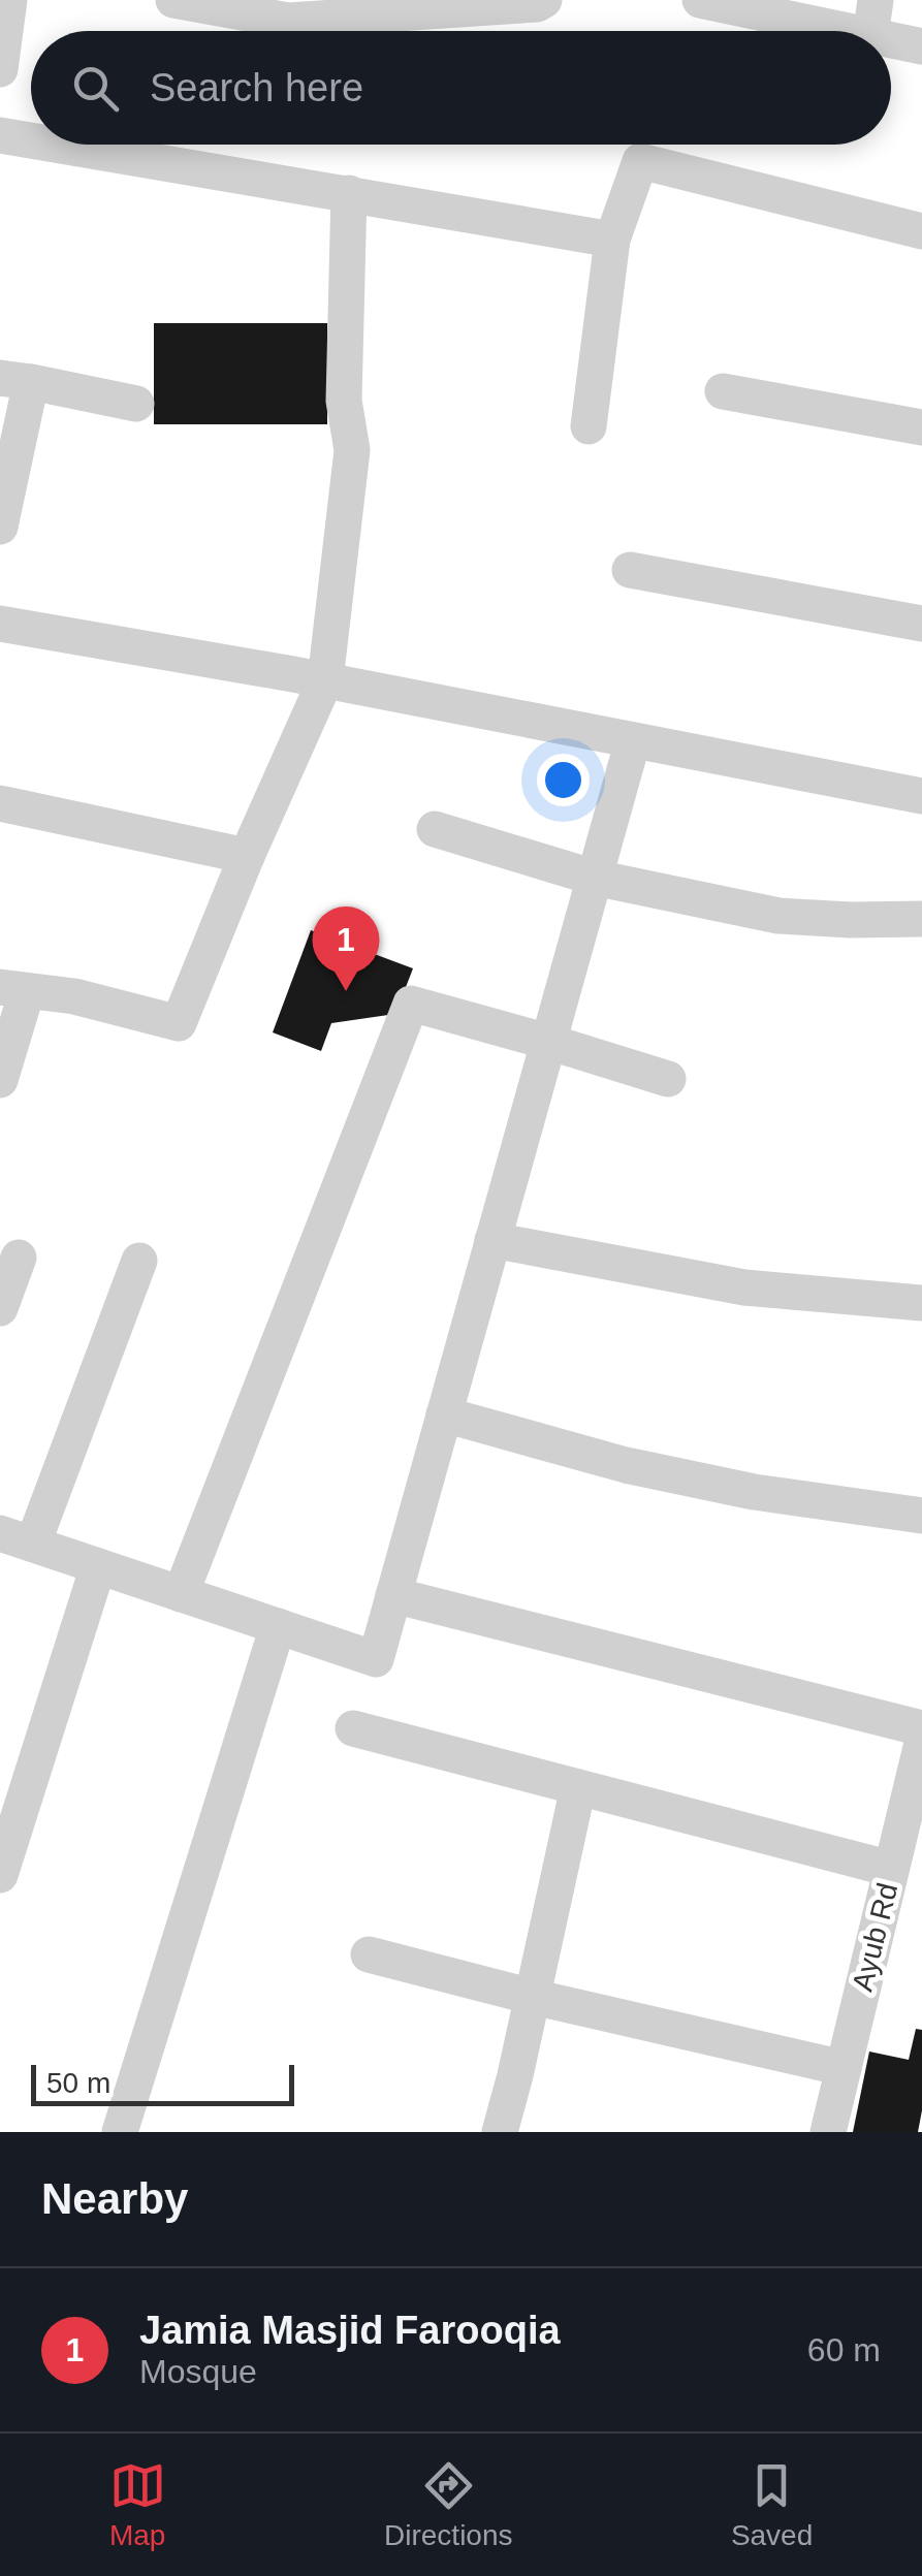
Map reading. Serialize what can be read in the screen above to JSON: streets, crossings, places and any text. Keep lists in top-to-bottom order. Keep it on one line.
{"streets":{"street":["Ayub Rd"]},"scale_bar":"50 m","page":{"search":"Search here","pins":"1","scale":"50 m","heading":"Nearby","list":[{"mark":"1","name":"Jamia Masjid Farooqia","note":"Mosque","value":"60 m"}],"nav":["Map","Directions","Saved"]}}
